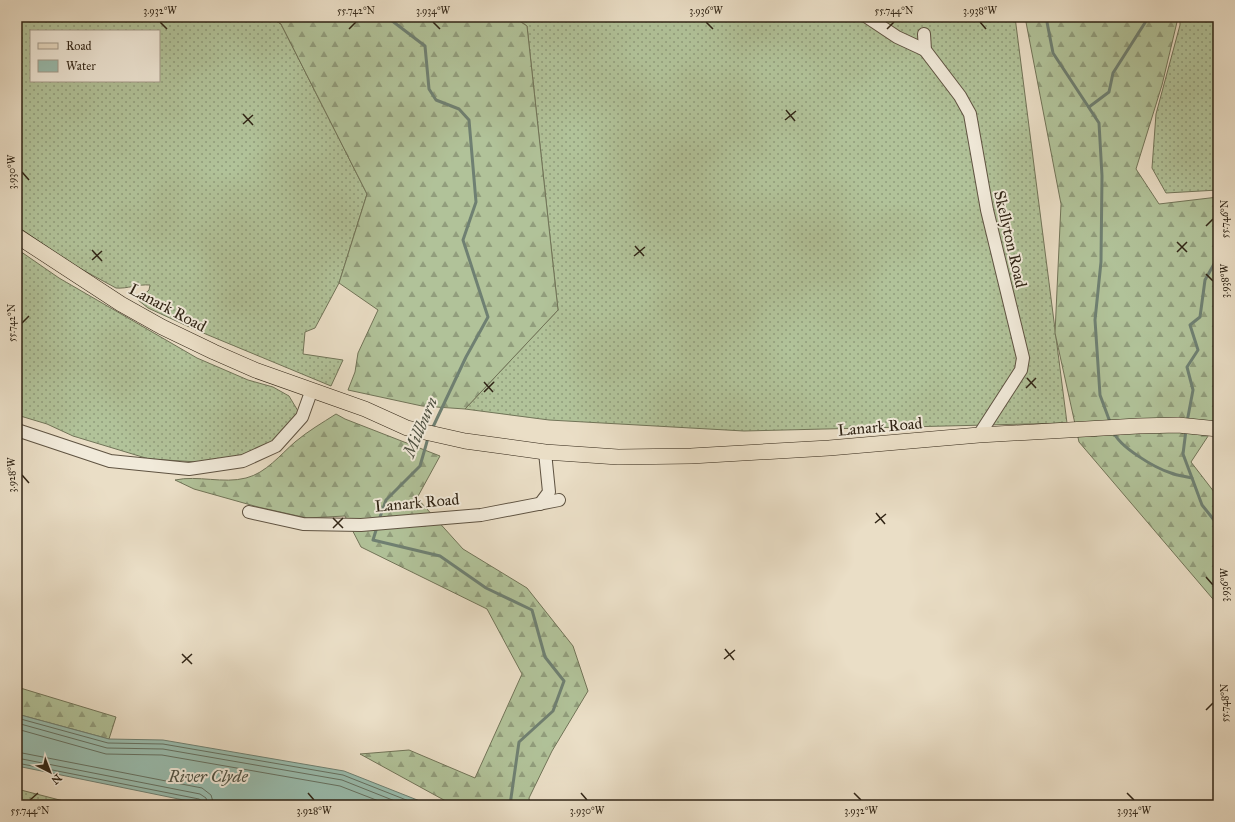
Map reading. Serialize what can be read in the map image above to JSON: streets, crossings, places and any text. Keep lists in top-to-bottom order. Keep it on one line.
{"streets":{"main road":["Lanark Road"],"street":["Skellyton Road"]},"crossings":[["Skellyton Road","Lanark Road"]],"water":["Millburn","River Clyde"],"legend":["Road","Water"],"north":"bottom right","coordinates":["3.932°W","55.742°N","3.934°W","3.936°W","55.744°N","3.938°W","3.930°W","55.746°N","3.928°W","55.748°N"]}
